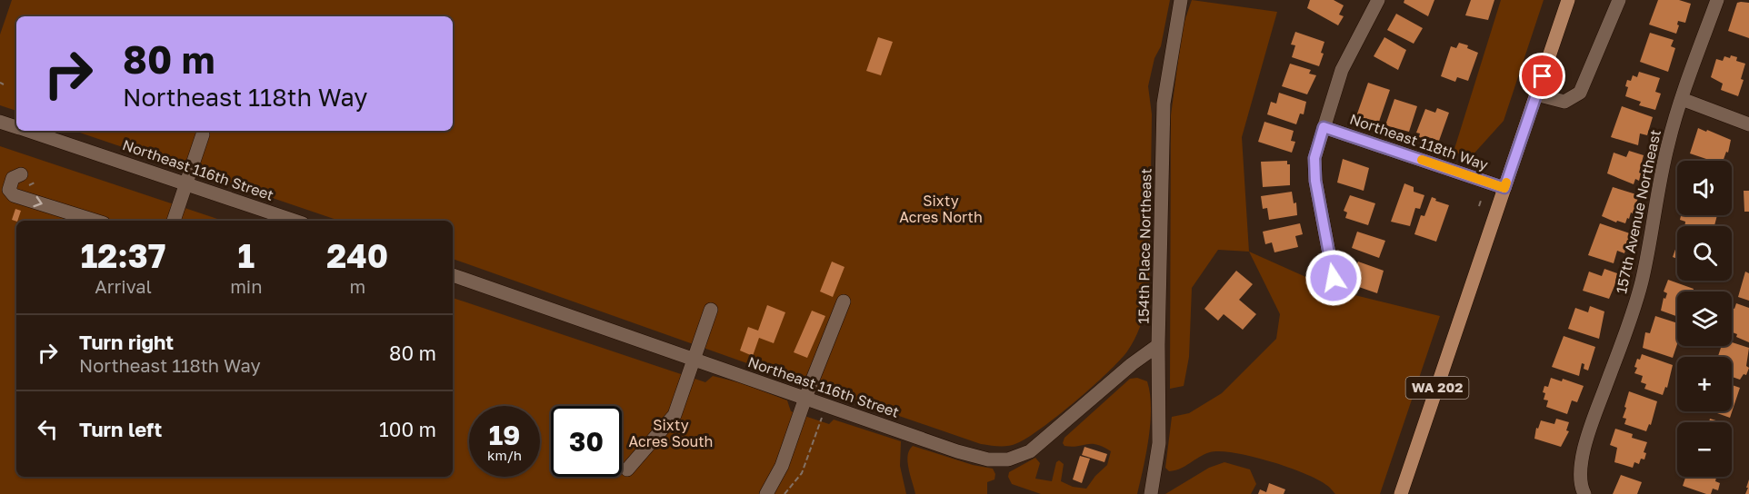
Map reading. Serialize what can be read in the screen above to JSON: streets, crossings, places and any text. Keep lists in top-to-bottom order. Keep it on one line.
{"streets":{"main road":["WA 202"],"street":["Northeast 118th Way","Northeast 116th Street","157th Avenue Northeast","154th Place Northeast"]},"crossings":[["Northeast 118th Way","WA 202"],["Northeast 116th Street","154th Place Northeast"]],"parks":["Sixty Acres North","Sixty Acres South"],"page":{"turn":["80 m","Northeast 118th Way"],"map_buttons":["+","−"],"eta":["12:37","Arrival","1","min","240","m"],"list":[{"name":"Turn right","note":"Northeast 118th Way","value":"80 m"},{"name":"Turn left","value":"100 m"}],"speed":"19 km/h","limit":"30"}}
